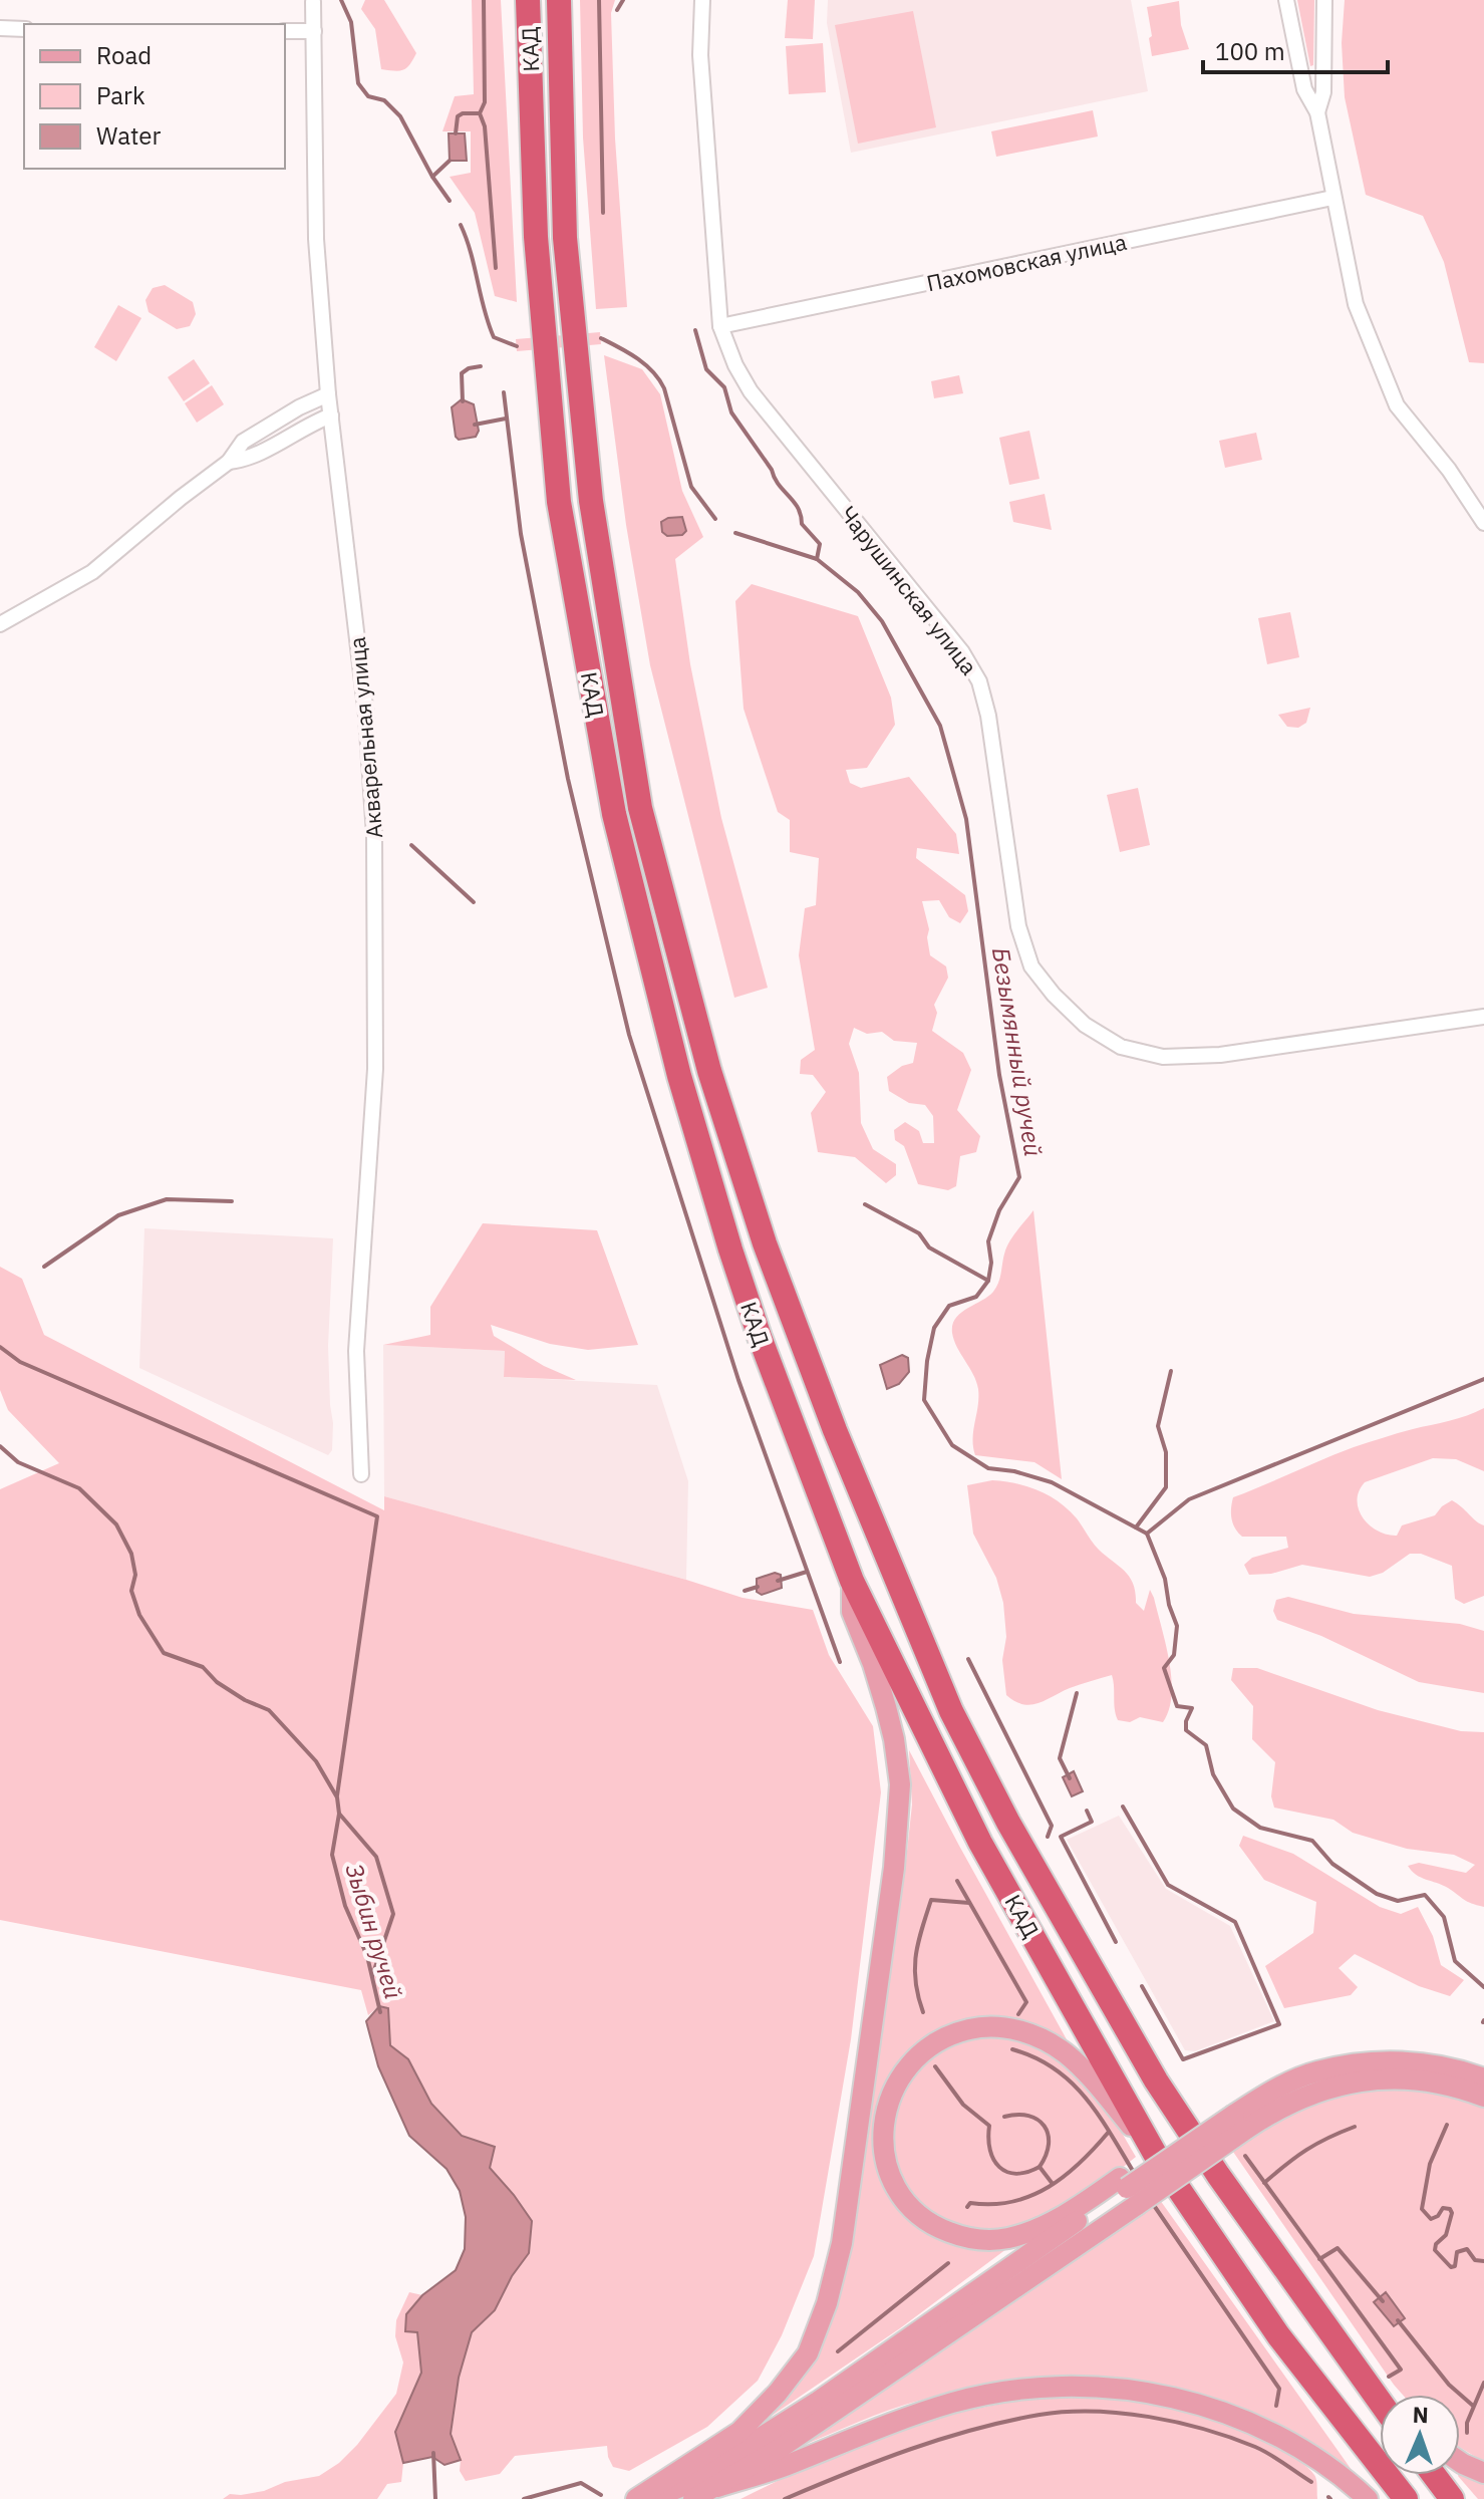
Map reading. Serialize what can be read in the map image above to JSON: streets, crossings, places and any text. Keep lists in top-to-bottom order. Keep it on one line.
{"streets":{"highway":["КАД"],"street":["Пахомовская улица","Чарушинская улица","Акварельная улица"]},"crossings":[["Пахомовская улица","Чарушинская улица"]],"water":["Безымянный ручей","Зыбин ручей"],"legend":["Road","Park","Water"],"scale_bar":"100 m","north":"top"}
